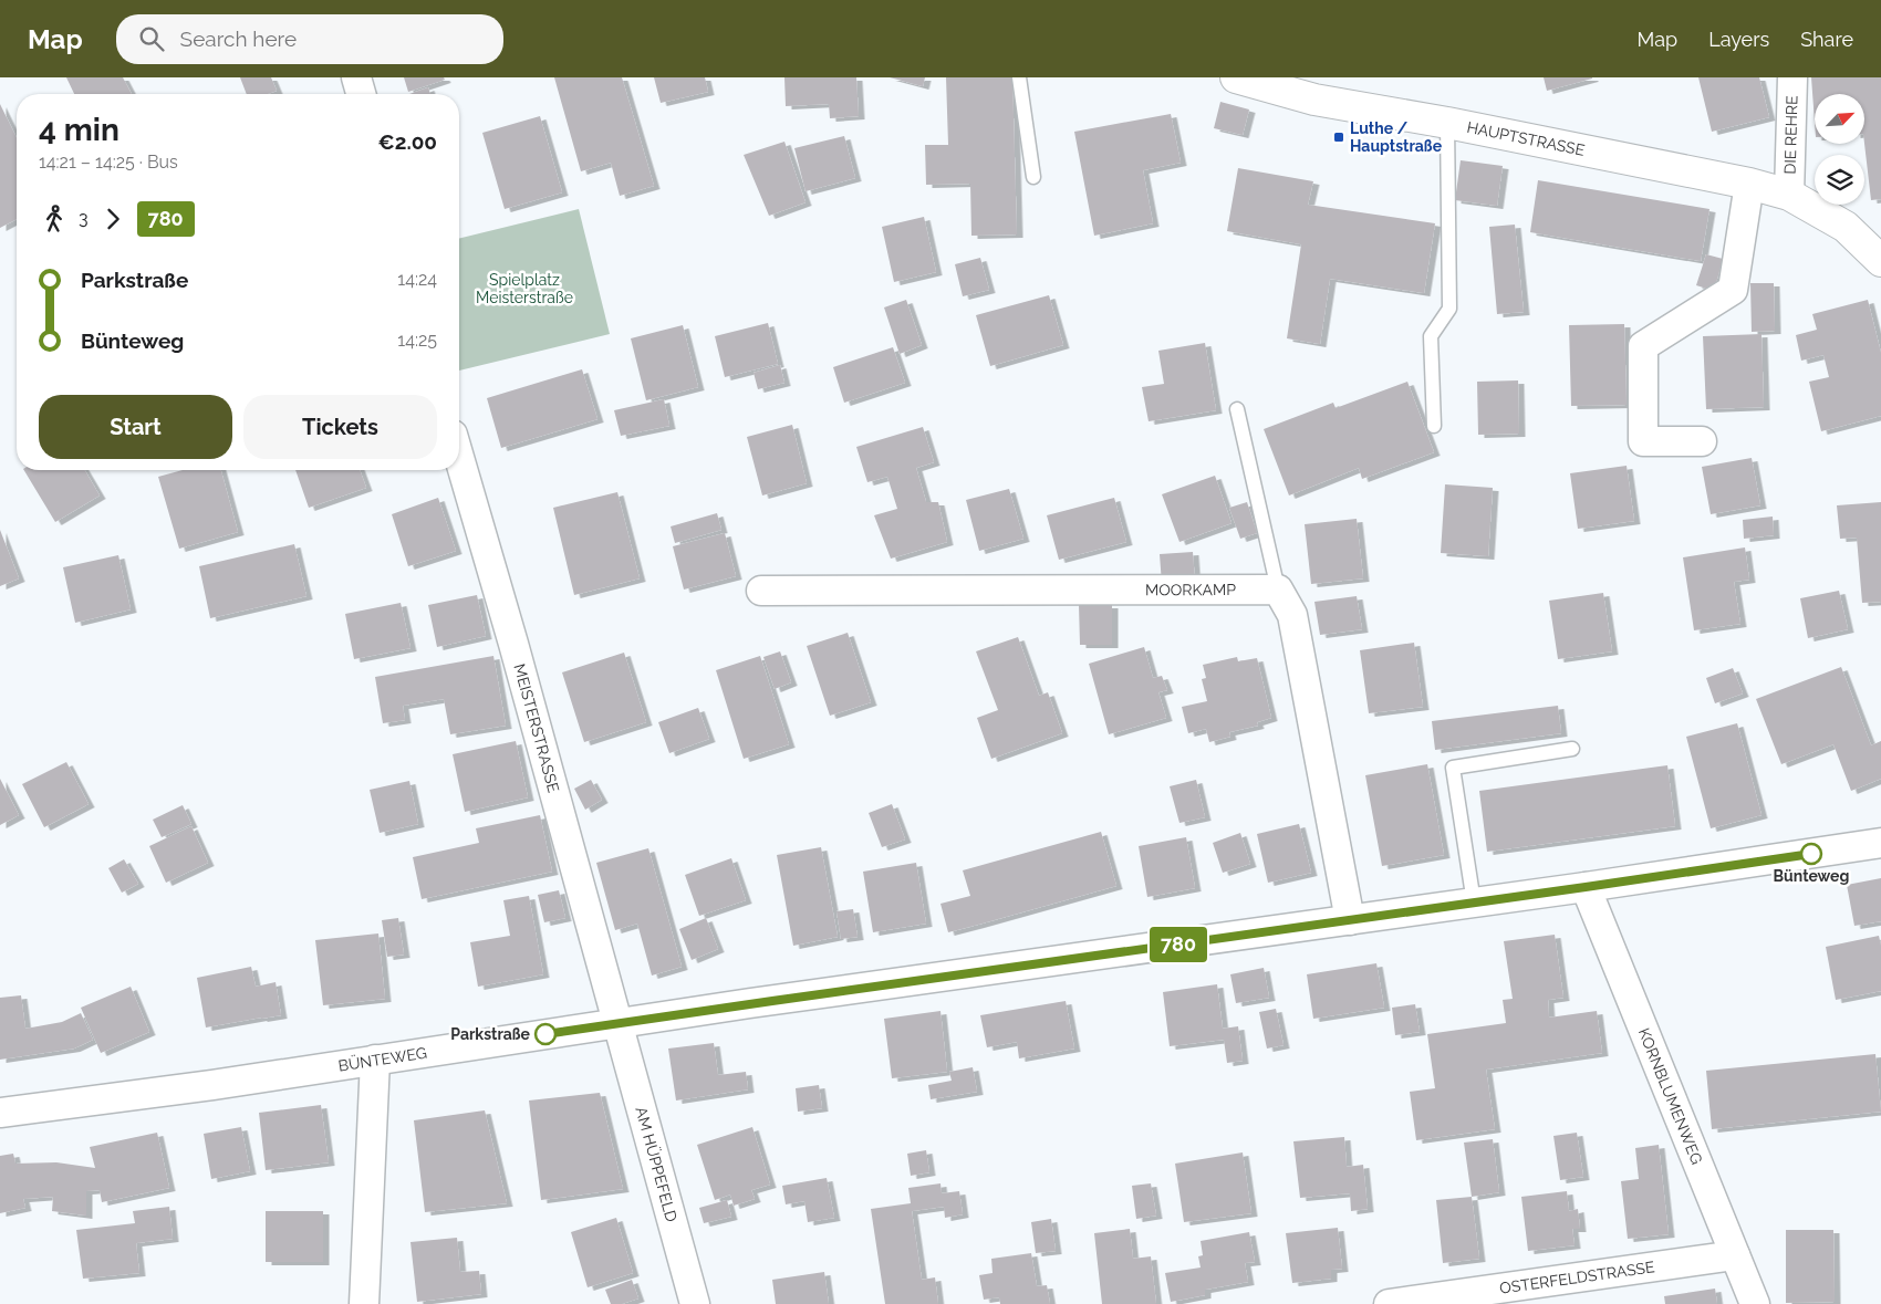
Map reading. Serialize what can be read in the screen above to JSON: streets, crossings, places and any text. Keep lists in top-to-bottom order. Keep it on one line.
{"streets":{"street":["DIE REHRE","HAUPTSTRASSE","MOORKAMP","MEISTERSTRASSE","BÜNTEWEG","KORNBLUMENWEG","AM HÜPPEFELD","OSTERFELDSTRASSE"]},"crossings":[["DIE REHRE","HAUPTSTRASSE"],["MEISTERSTRASSE","BÜNTEWEG"],["MEISTERSTRASSE","AM HÜPPEFELD"],["BÜNTEWEG","KORNBLUMENWEG"],["BÜNTEWEG","AM HÜPPEFELD"],["KORNBLUMENWEG","OSTERFELDSTRASSE"]],"parks":["Spielplatz Meisterstraße"],"places":{"transit":["Luthe / Hauptstraße"],"other":["Bünteweg","Parkstraße"]},"lines":["bus line 780"],"north":"top right","page":{"header":"Map","search":"Search here","nav":["Map","Layers","Share"],"on_map":"780","heading":["4 min","14:21 – 14:25 · Bus","€2.00"],"legs":["3","780"],"list":[{"name":"Parkstraße","value":"14:24"},{"name":"Bünteweg","value":"14:25"}],"buttons":["Start","Tickets"]}}
